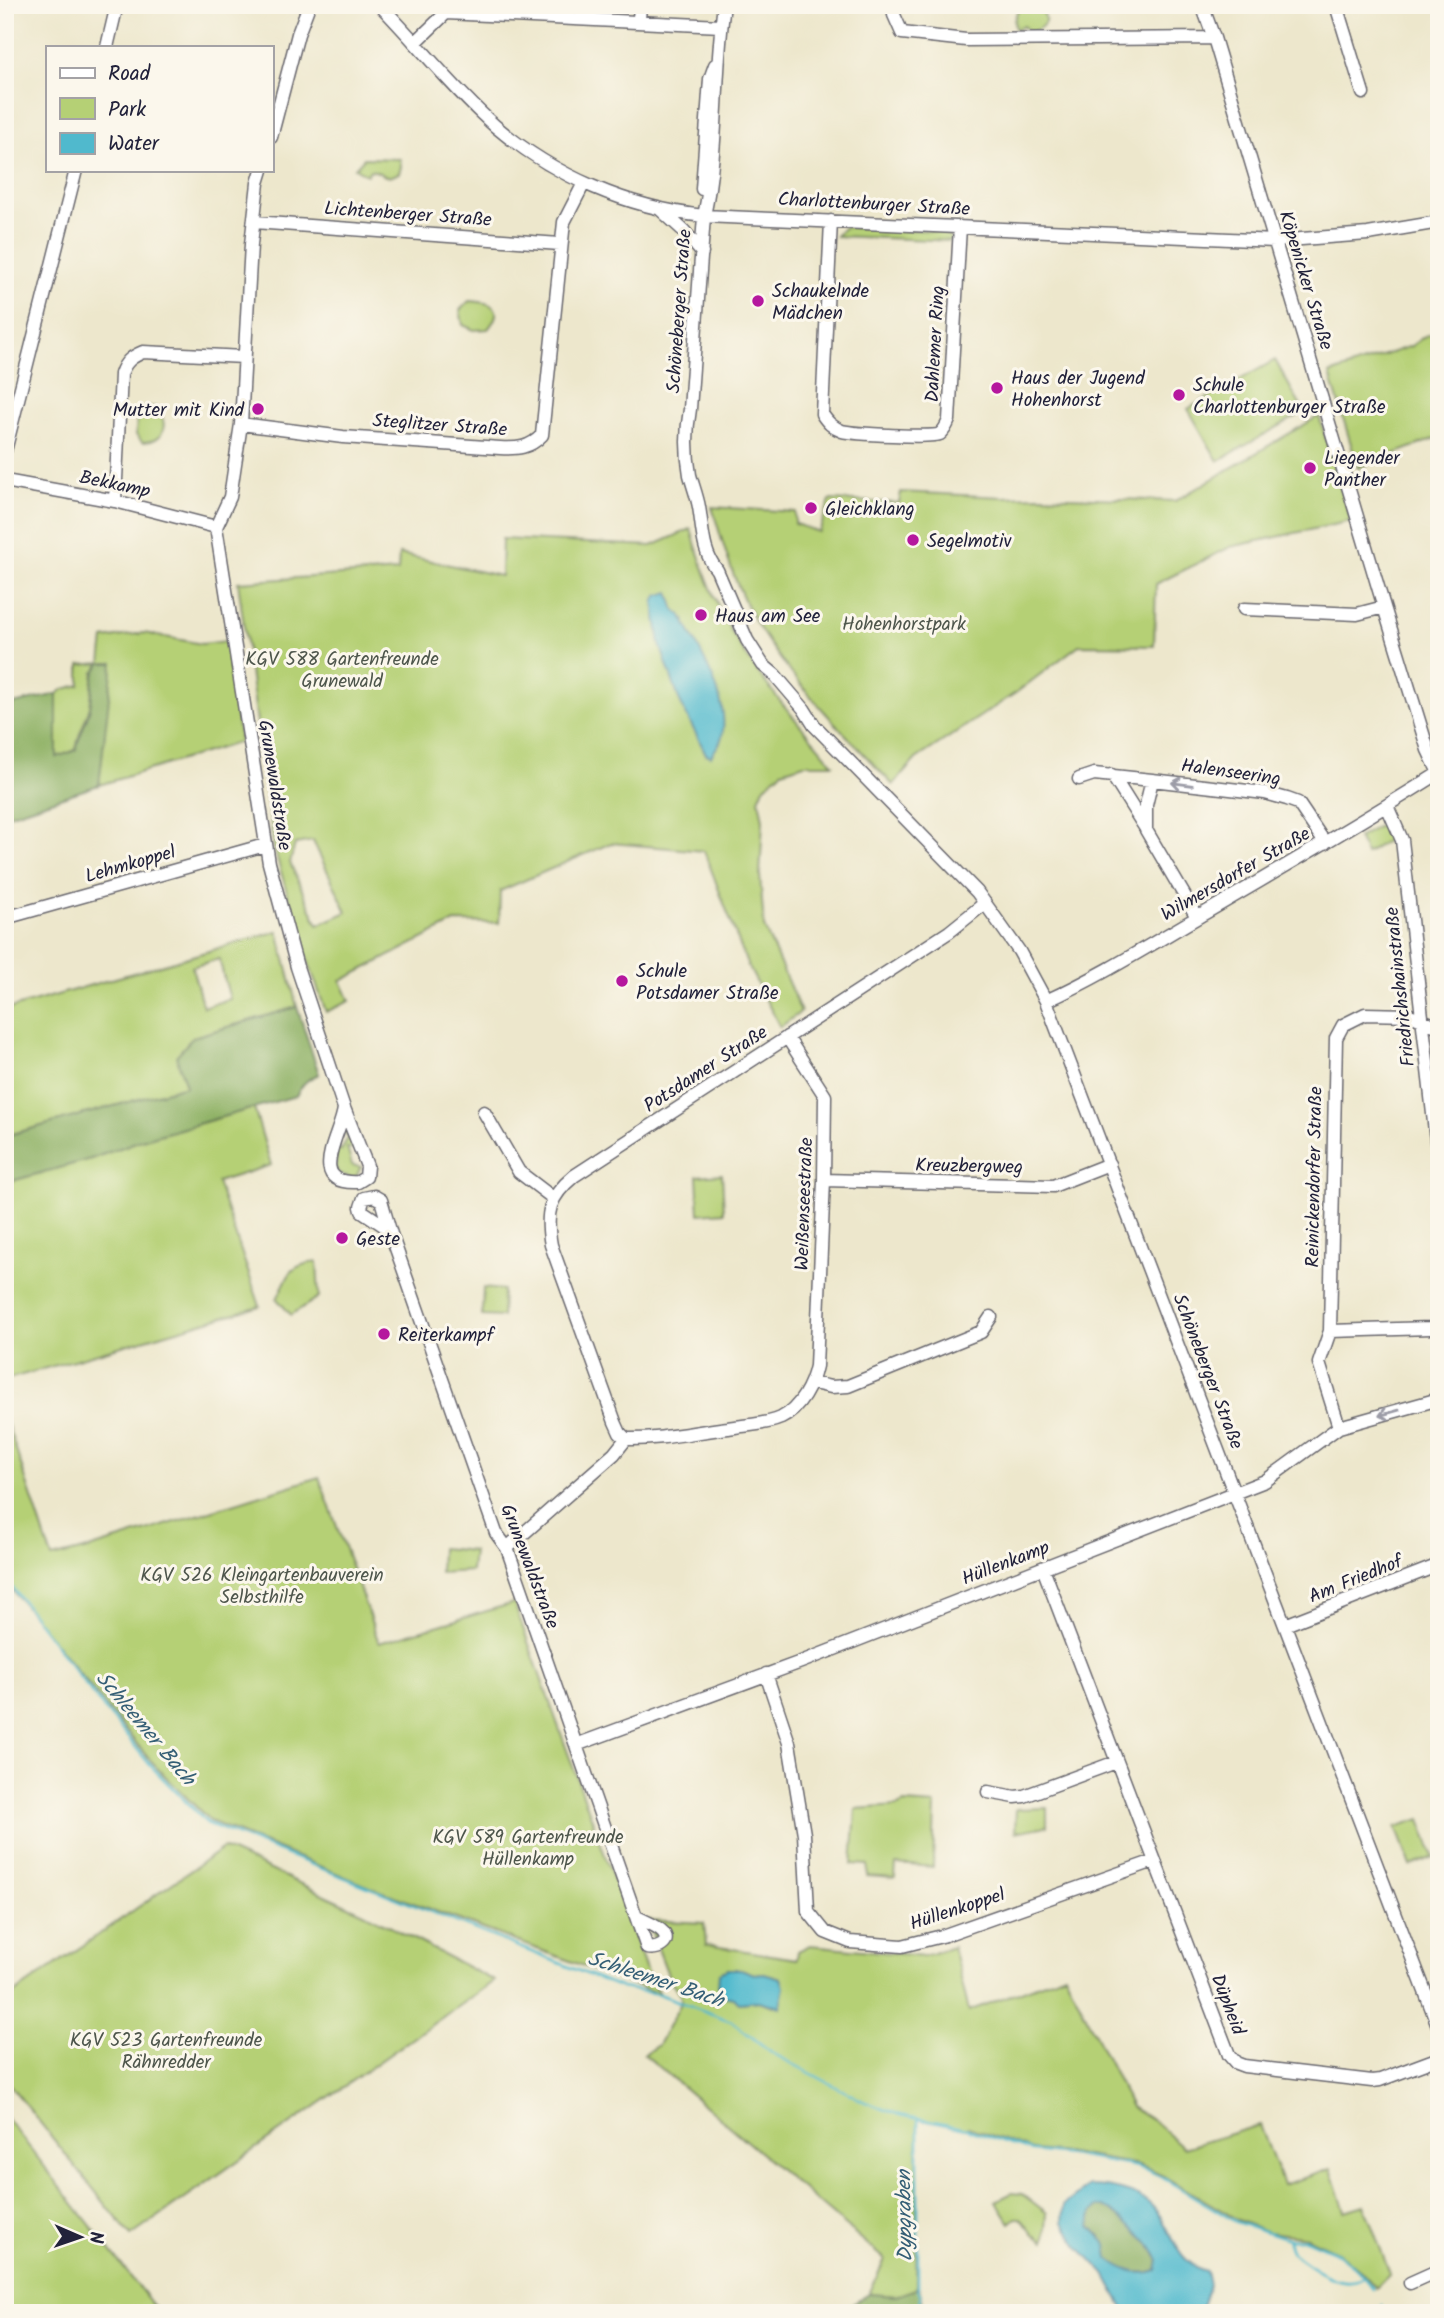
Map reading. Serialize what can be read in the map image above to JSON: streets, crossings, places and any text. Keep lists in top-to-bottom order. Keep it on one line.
{"streets":{"street":["Charlottenburger Straße","Lichtenberger Straße","Köpenicker Straße","Schöneberger Straße","Dahlemer Ring","Steglitzer Straße","Bekkamp","Halenseering","Grunewaldstraße","Lehmkoppel","Wilmersdorfer Straße","Friedrichshainstraße","Potsdamer Straße","Kreuzbergweg","Reinickendorfer Straße","Weißenseestraße","Hüllenkamp","Am Friedhof","Hüllenkoppel","Düpheid"]},"crossings":[["Charlottenburger Straße","Köpenicker Straße"],["Charlottenburger Straße","Schöneberger Straße"],["Charlottenburger Straße","Dahlemer Ring"],["Charlottenburger Straße","Steglitzer Straße"],["Lichtenberger Straße","Steglitzer Straße"],["Köpenicker Straße","Wilmersdorfer Straße"],["Schöneberger Straße","Wilmersdorfer Straße"],["Schöneberger Straße","Potsdamer Straße"],["Schöneberger Straße","Kreuzbergweg"],["Schöneberger Straße","Hüllenkamp"],["Schöneberger Straße","Am Friedhof"],["Bekkamp","Grunewaldstraße"],["Halenseering","Wilmersdorfer Straße"],["Grunewaldstraße","Lehmkoppel"],["Grunewaldstraße","Hüllenkamp"],["Wilmersdorfer Straße","Friedrichshainstraße"],["Friedrichshainstraße","Reinickendorfer Straße"],["Potsdamer Straße","Weißenseestraße"],["Kreuzbergweg","Weißenseestraße"],["Reinickendorfer Straße","Hüllenkamp"],["Hüllenkamp","Hüllenkoppel"],["Hüllenkamp","Düpheid"],["Hüllenkoppel","Düpheid"]],"one_way":["Halenseering"],"water":["Schleemer Bach","Dypgraben"],"parks":["Hohenhorstpark","KGV 588 Gartenfreunde Grunewald","KGV 526 Kleingartenbauverein Selbsthilfe","KGV 589 Gartenfreunde Hüllenkamp","KGV 523 Gartenfreunde Rähnredder"],"places":["Schaukelnde Mädchen","Haus der Jugend Hohenhorst","Schule Charlottenburger Straße","Mutter mit Kind","Liegender Panther","Gleichklang","Segelmotiv","Haus am See","Schule Potsdamer Straße","Geste","Reiterkampf"],"legend":["Road","Park","Water"],"north":"right"}
